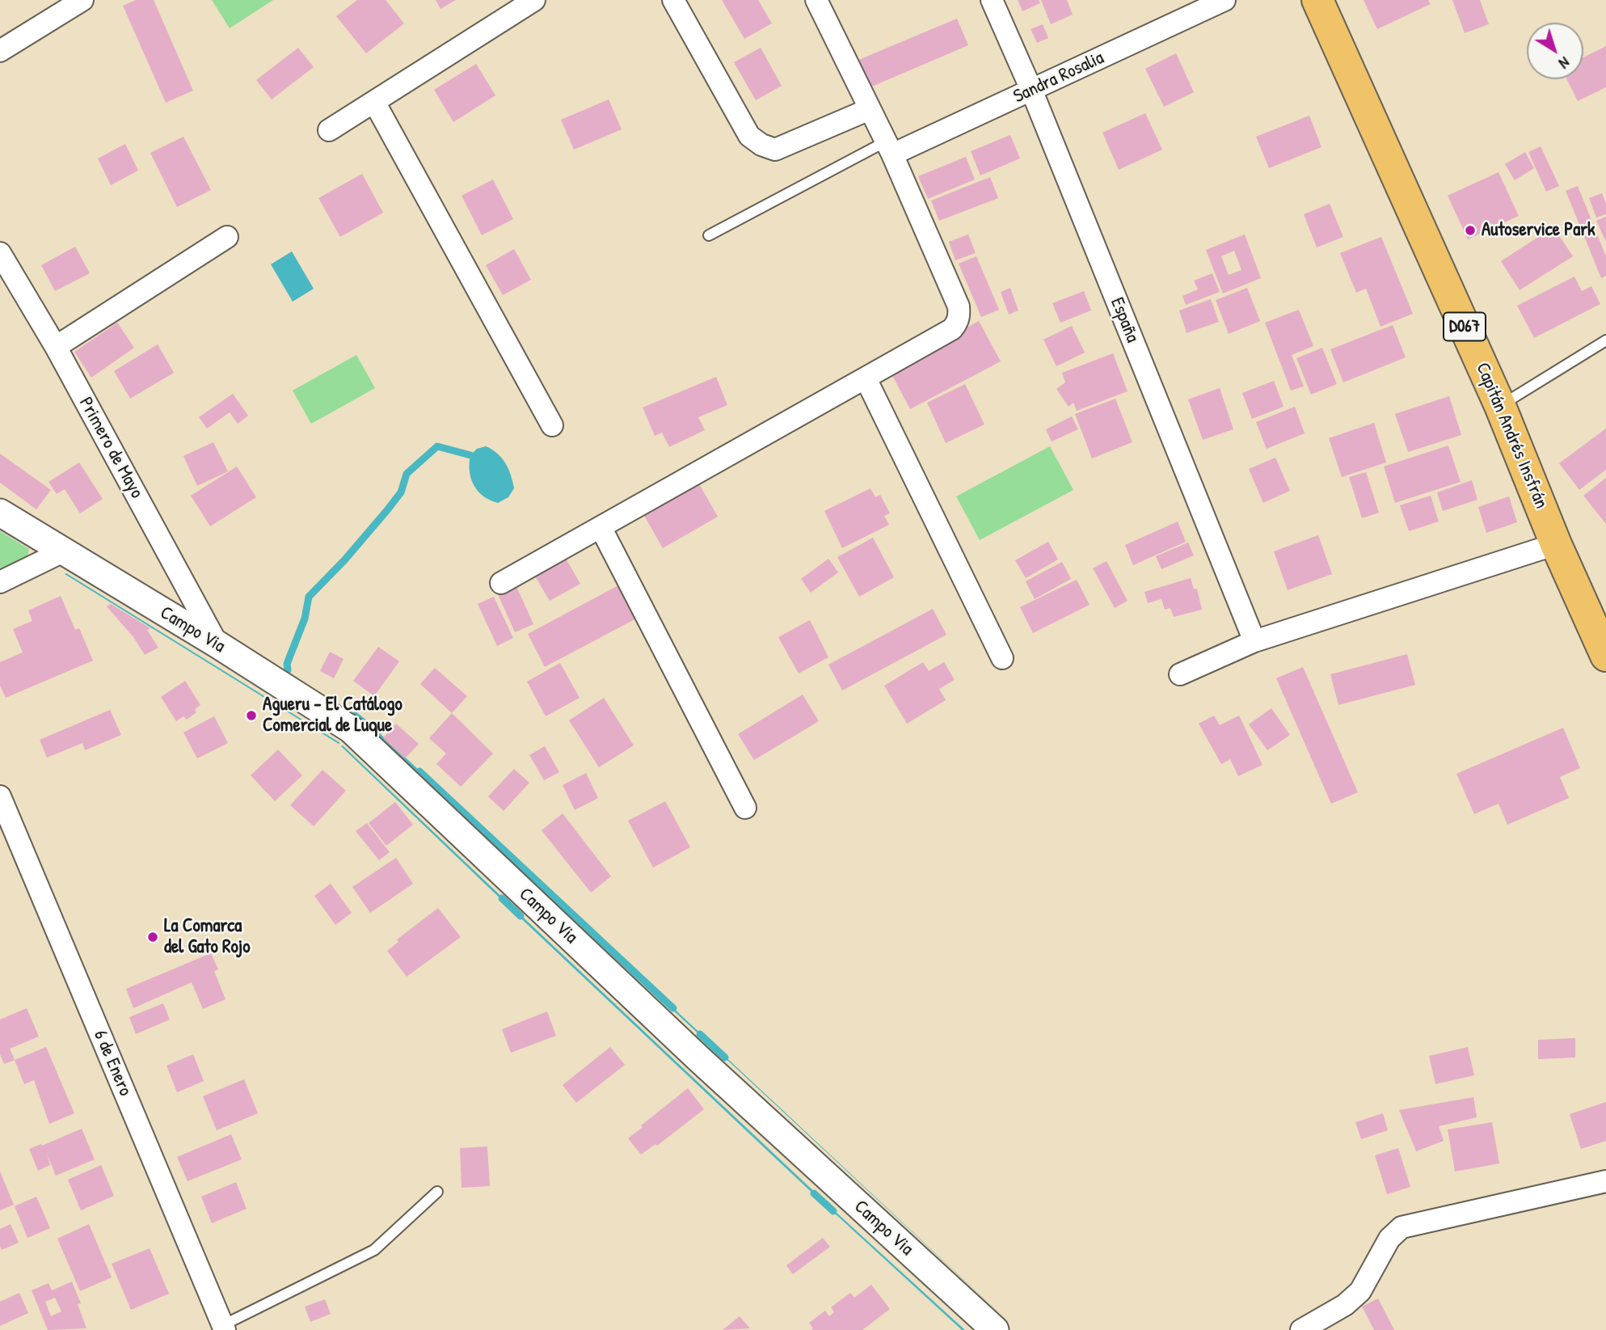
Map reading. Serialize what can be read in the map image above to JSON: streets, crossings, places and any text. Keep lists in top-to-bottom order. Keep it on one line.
{"streets":{"main road":["D067","Capitán Andrés Insfrán"],"street":["Sandra Rosalia","España","Primero de Mayo","Campo Via","6 de Enero"]},"crossings":[["Sandra Rosalia","España"],["Primero de Mayo","Campo Via"]],"places":["Autoservice Park","Agueru - El Catálogo Comercial de Luque","La Comarca del Gato Rojo"],"north":"bottom right"}
